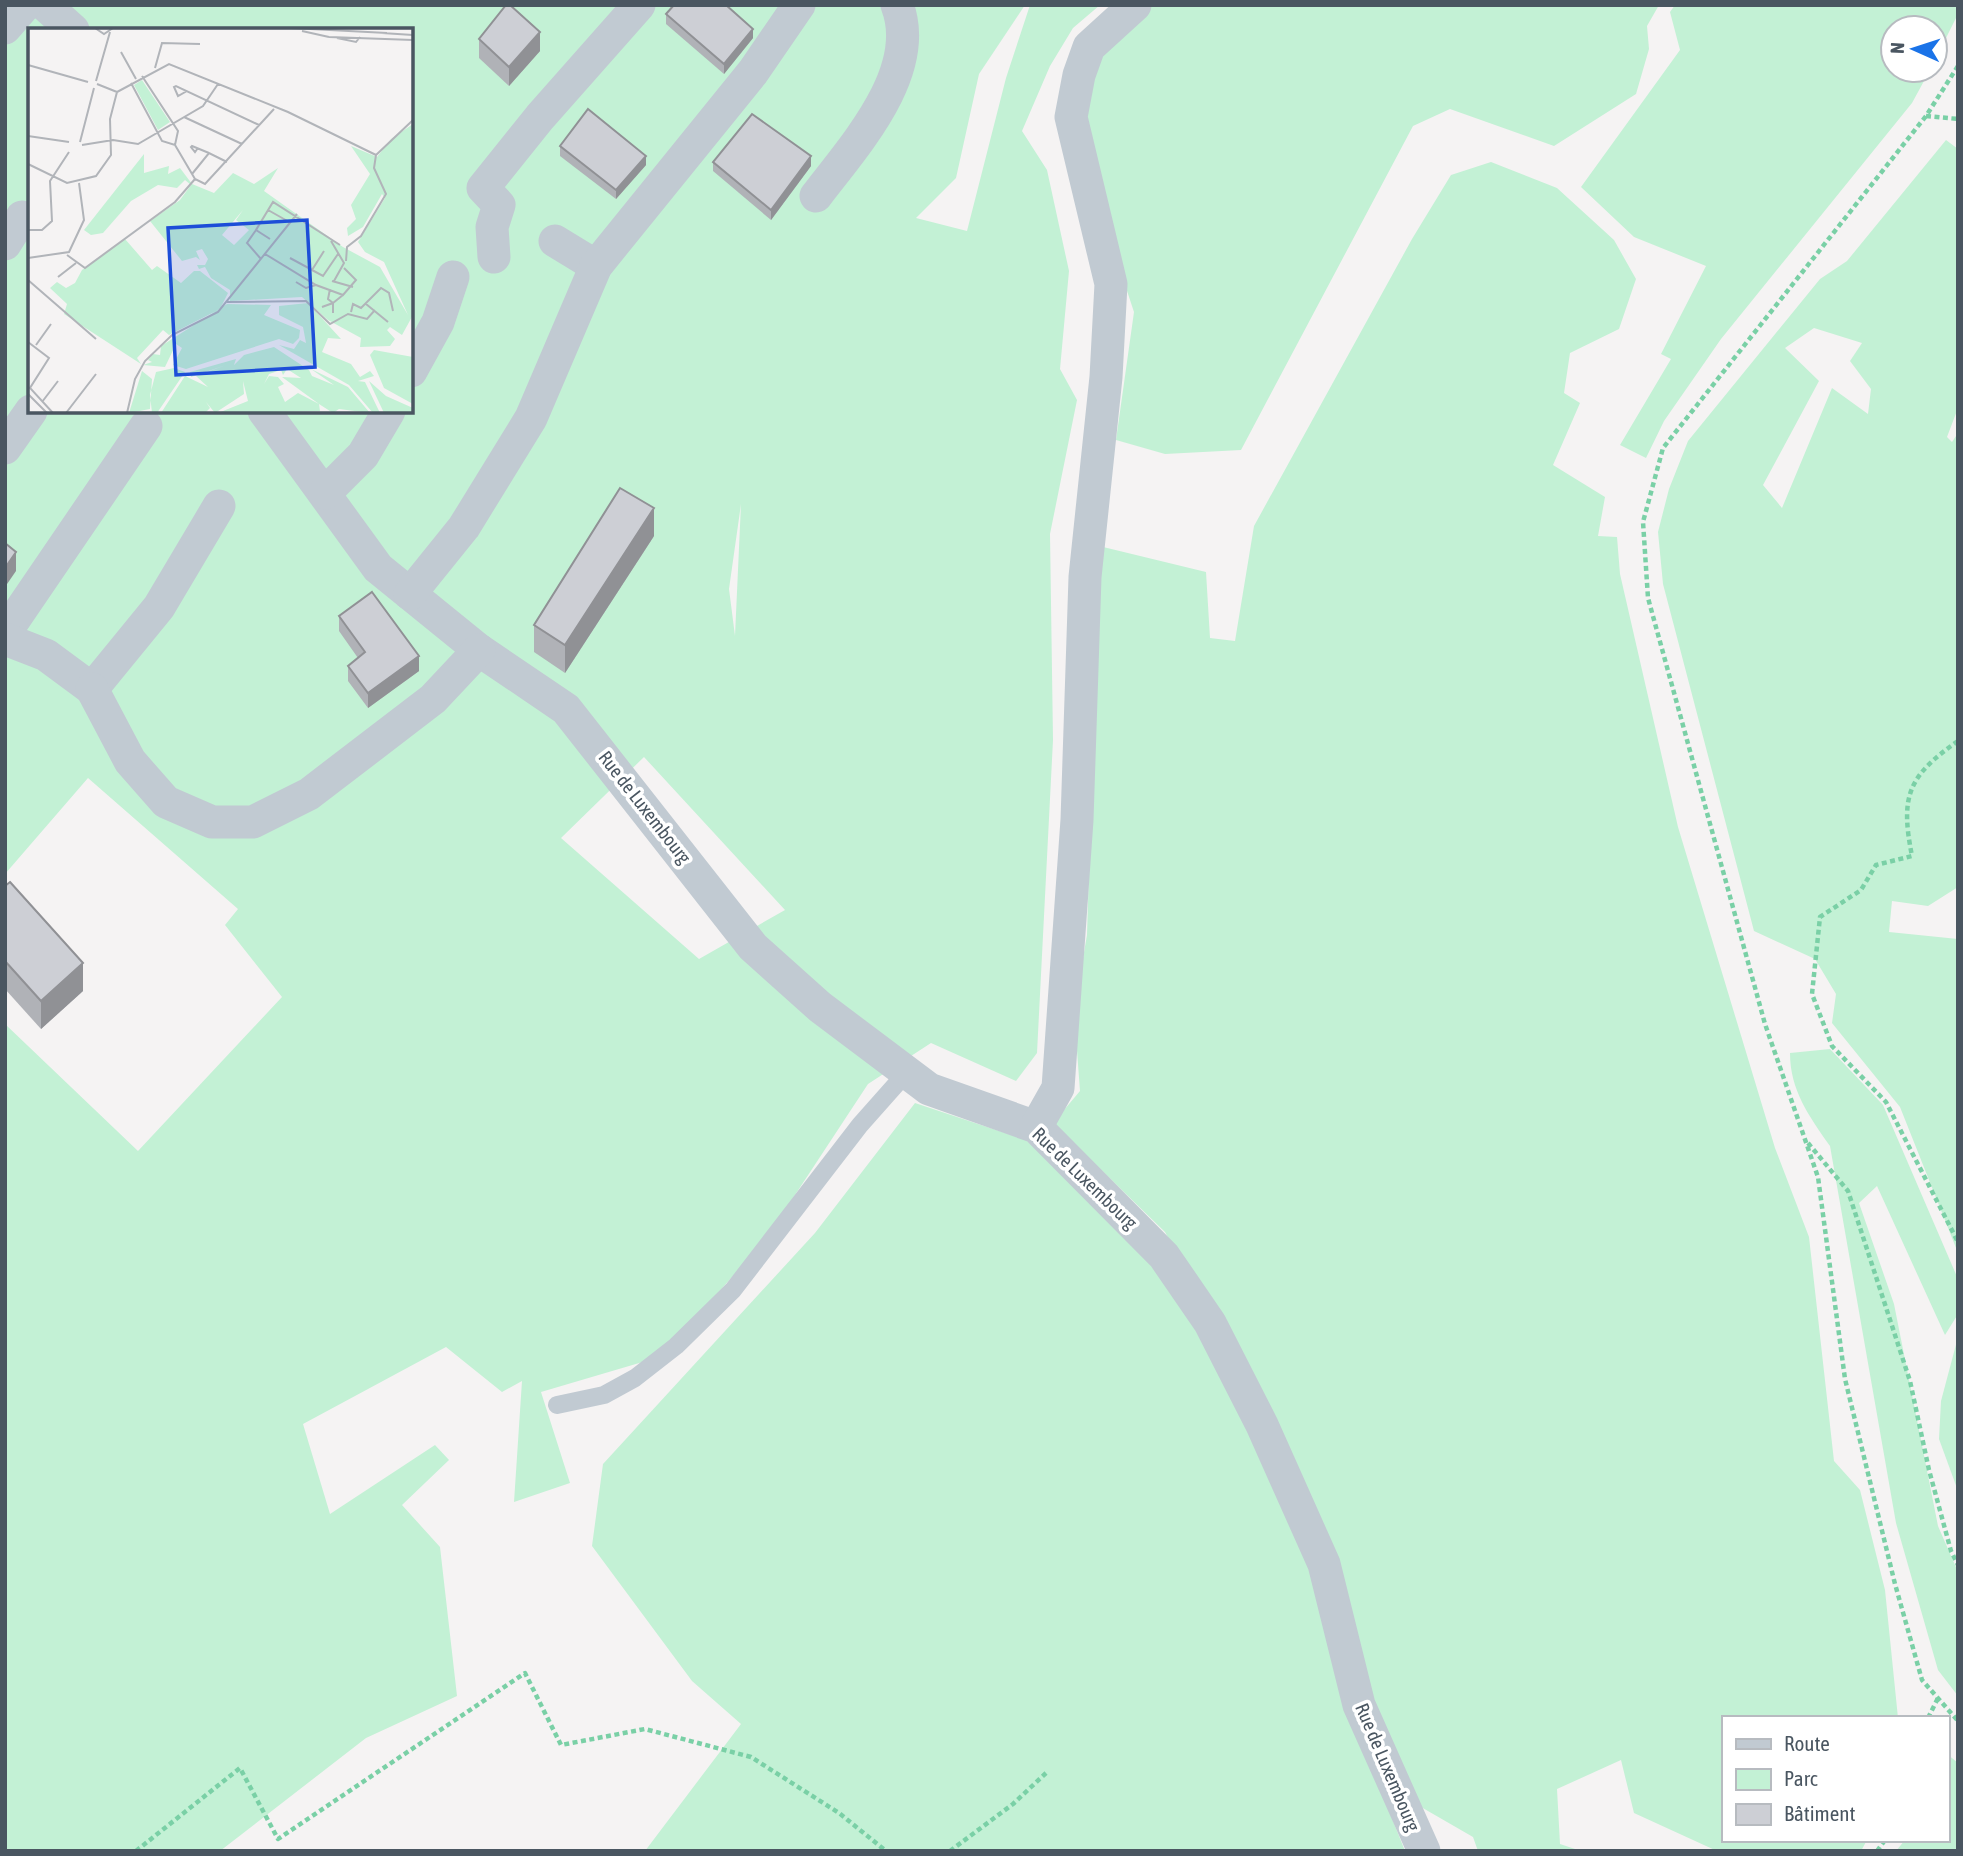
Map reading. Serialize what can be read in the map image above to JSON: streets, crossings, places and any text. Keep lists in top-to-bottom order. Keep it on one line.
{"streets":{"street":["Rue de Luxembourg"]},"legend":["Route","Parc","Bâtiment"],"north":"left"}
